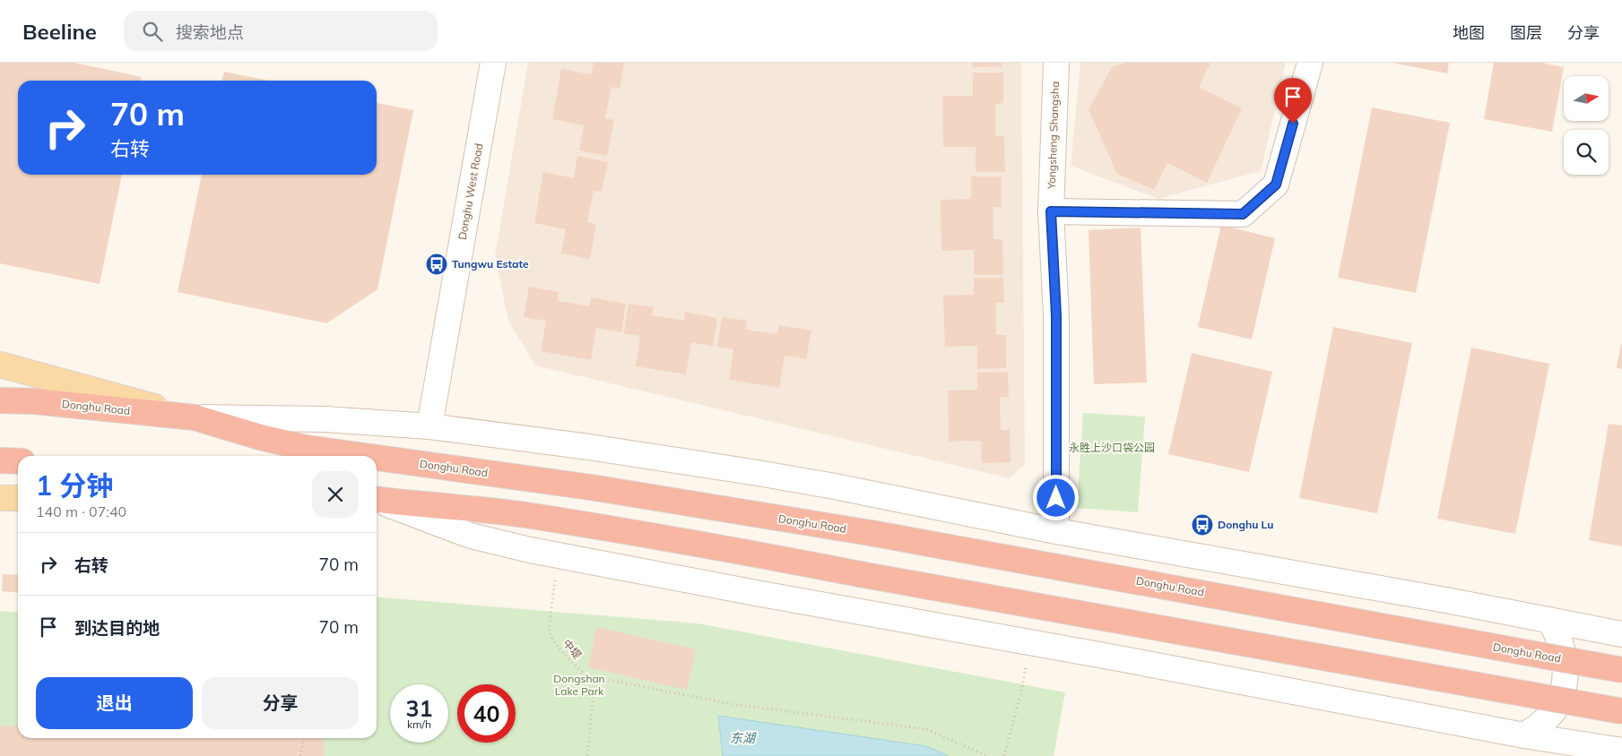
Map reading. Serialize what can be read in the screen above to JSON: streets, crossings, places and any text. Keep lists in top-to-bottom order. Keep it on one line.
{"streets":{"highway":["Donghu Road"],"main road":["Yongsheng Shangsha","Donghu West Road"],"path":["中堤"]},"water":["东湖"],"parks":["永胜上沙口袋公园","Dongshan Lake Park"],"places":{"bus stop":["Tungwu Estate","Donghu Lu"]},"north":"right","page":{"header":"Beeline","search":"搜索地点","nav":["地图","图层","分享"],"turn":["70 m","右转"],"heading":["1 分钟","140 m · 07:40"],"list":[{"name":"右转","value":"70 m"},{"name":"到达目的地","value":"70 m"}],"buttons":["退出","分享"],"speed":"31 km/h","limit":"40"}}
